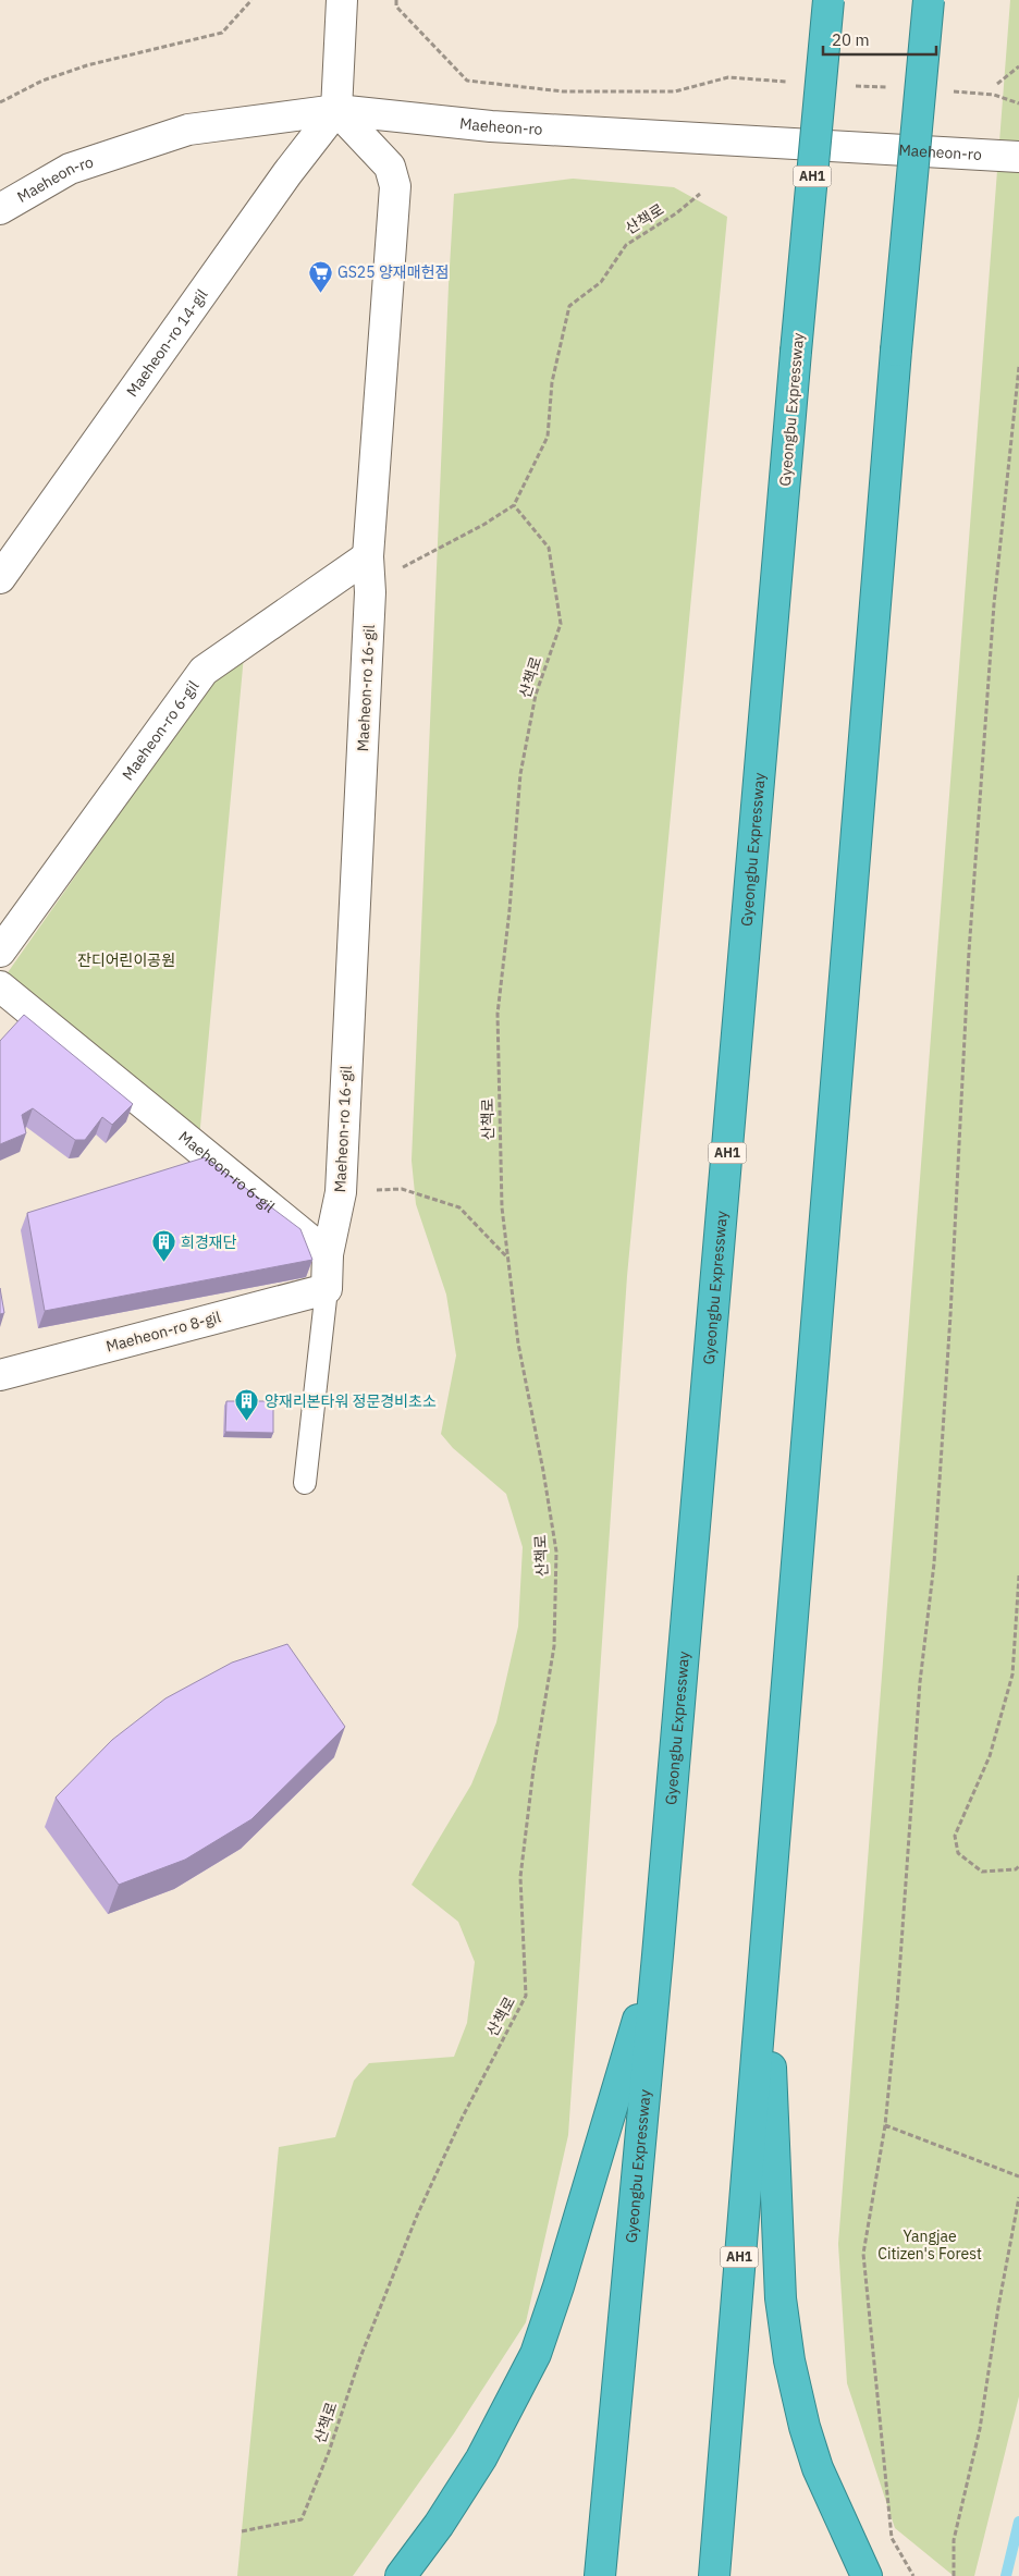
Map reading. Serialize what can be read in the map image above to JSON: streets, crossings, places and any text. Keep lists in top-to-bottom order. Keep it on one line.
{"streets":{"highway":["AH1","Gyeongbu Expressway"],"street":["Maeheon-ro","Maeheon-ro 14-gil","Maeheon-ro 16-gil","Maeheon-ro 6-gil","Maeheon-ro 8-gil"],"path":["산책로"]},"crossings":[["Maeheon-ro","Maeheon-ro 14-gil"],["Maeheon-ro","Maeheon-ro 16-gil"],["Maeheon-ro 14-gil","Maeheon-ro 16-gil"],["Maeheon-ro 16-gil","Maeheon-ro 6-gil"],["Maeheon-ro 16-gil","Maeheon-ro 8-gil"]],"parks":["잔디어린이공원","Yangjae Citizen's Forest"],"places":{"supermarket":["GS25 양재매헌점"],"building":["희경재단","양재리본타워 정문경비초소"]},"scale_bar":"20 m"}
